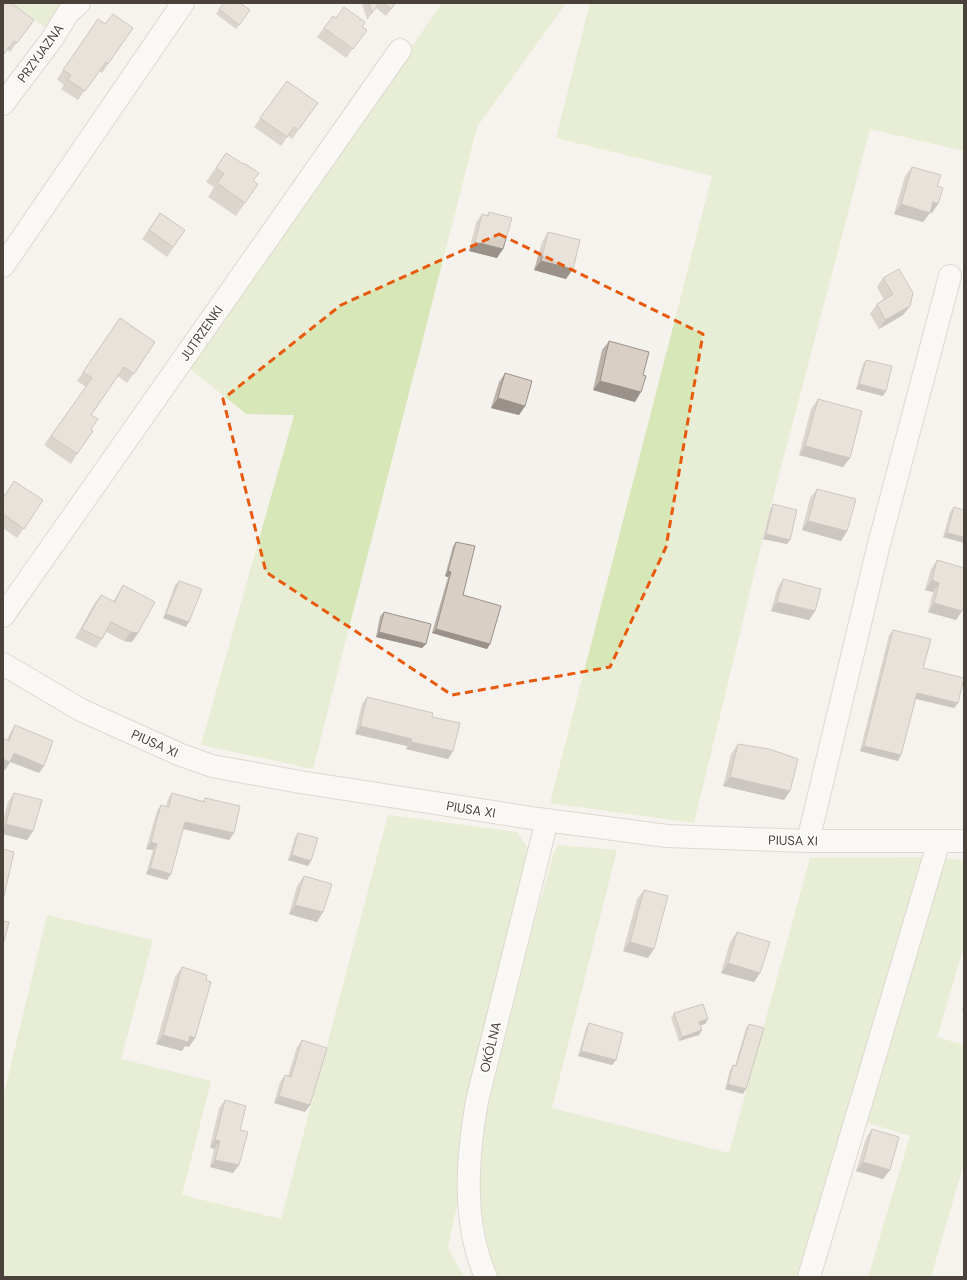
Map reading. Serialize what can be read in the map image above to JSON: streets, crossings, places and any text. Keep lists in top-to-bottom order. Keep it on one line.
{"streets":{"street":["PRZYJAZNA","JUTRZENKI","PIUSA XI","OKÓLNA"]},"crossings":[["PIUSA XI","OKÓLNA"]]}
